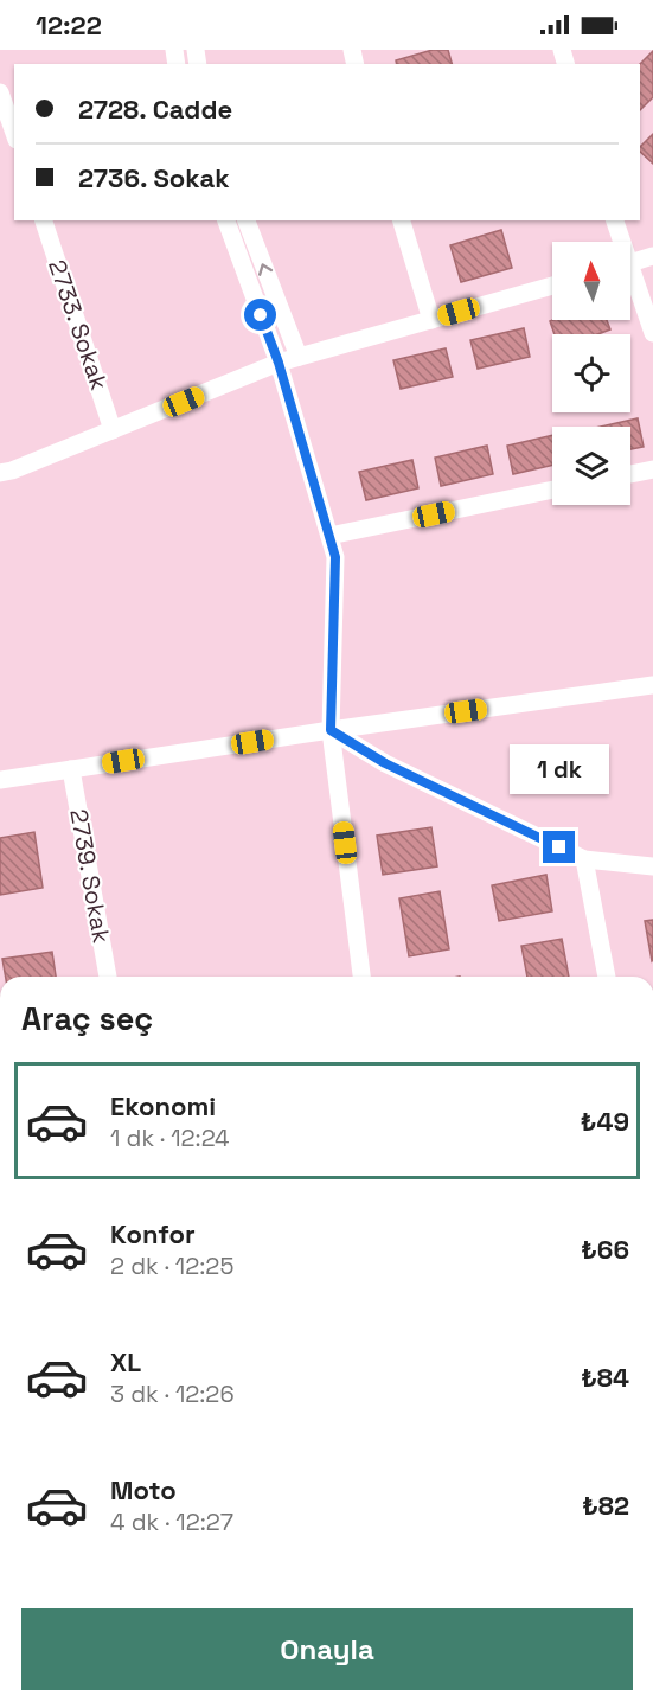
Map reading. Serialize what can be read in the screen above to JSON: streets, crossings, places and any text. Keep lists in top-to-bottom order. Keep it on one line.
{"streets":{"street":["2733. Sokak","2739. Sokak"]},"north":"top","page":{"status":"12:22","banner":["2728. Cadde","2736. Sokak"],"bubble":"1 dk","heading":"Araç seç","list":[{"name":"Ekonomi","note":"1 dk · 12:24","value":"₺49"},{"name":"Konfor","note":"2 dk · 12:25","value":"₺66"},{"name":"XL","note":"3 dk · 12:26","value":"₺84"},{"name":"Moto","note":"4 dk · 12:27","value":"₺82"}],"buttons":"Onayla"}}
